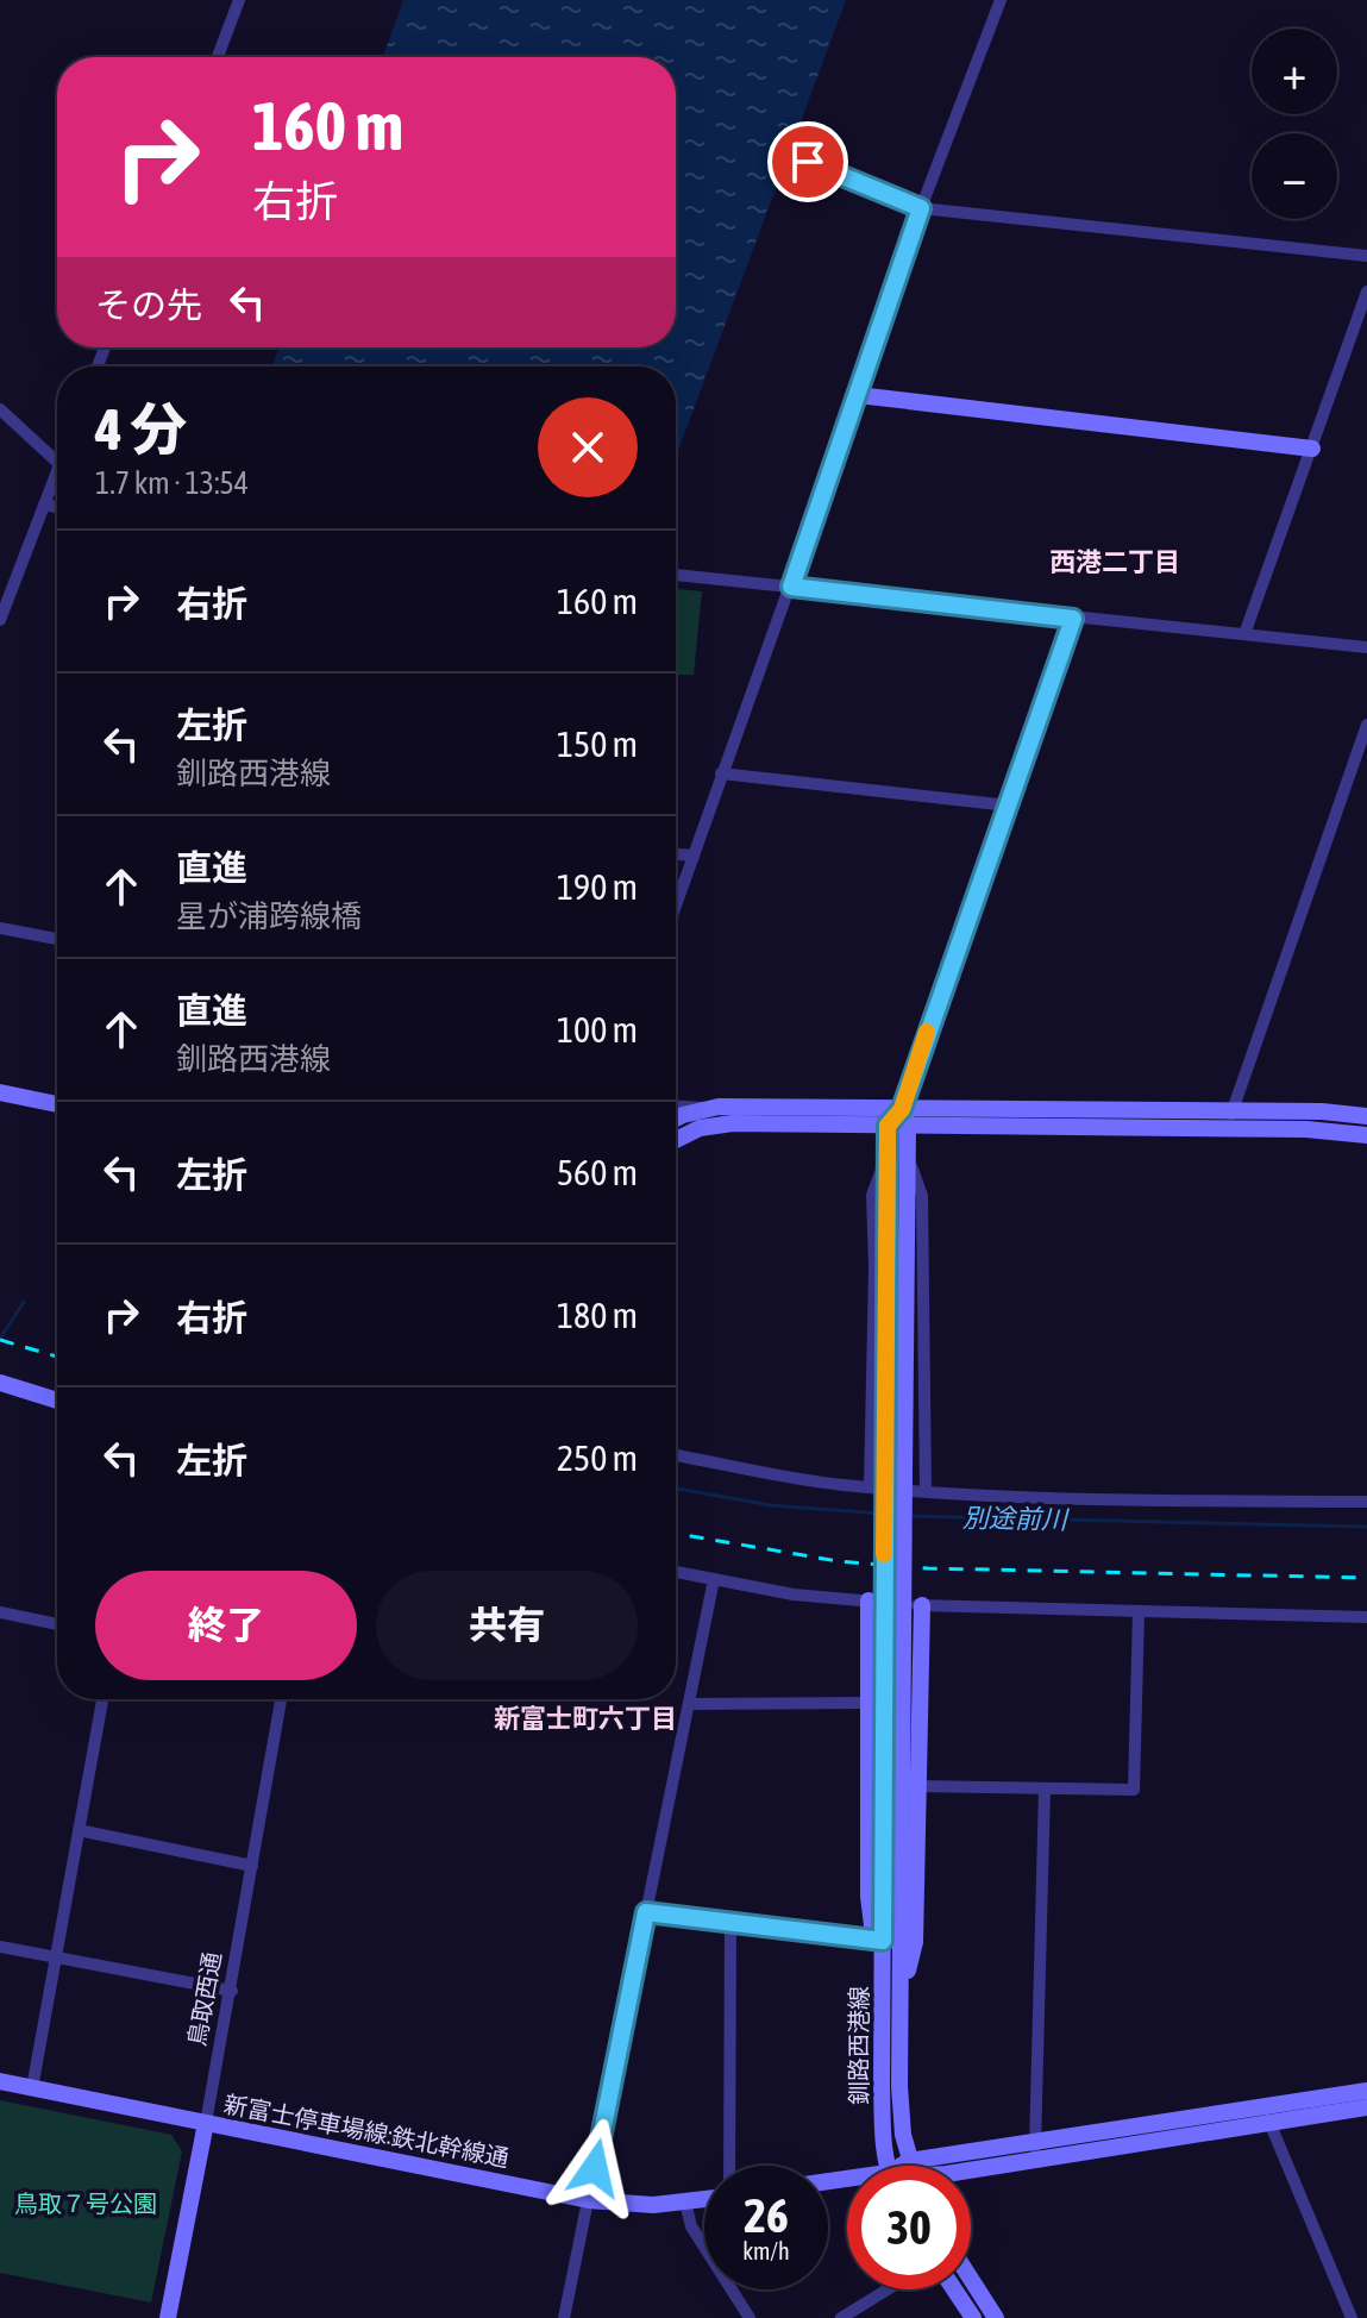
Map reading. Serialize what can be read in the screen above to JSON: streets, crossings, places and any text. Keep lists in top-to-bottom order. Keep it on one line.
{"streets":{"main road":["鳥取西通","釧路西港線","新富士停車場線:鉄北幹線通"]},"crossings":[["鳥取西通","新富士停車場線:鉄北幹線通"]],"districts":["西港二丁目","新富士町六丁目"],"water":["別途前川"],"parks":["鳥取７号公園"],"page":{"map_buttons":["+","−"],"turn":["160 m","右折"],"then":"その先","heading":["4 分","1.7 km · 13:54"],"list":[{"name":"右折","value":"160 m"},{"name":"左折","note":"釧路西港線","value":"150 m"},{"name":"直進","note":"星が浦跨線橋","value":"190 m"},{"name":"直進","note":"釧路西港線","value":"100 m"},{"name":"左折","value":"560 m"},{"name":"右折","value":"180 m"},{"name":"左折","value":"250 m"}],"buttons":["終了","共有"],"speed":"26 km/h","limit":"30"}}
